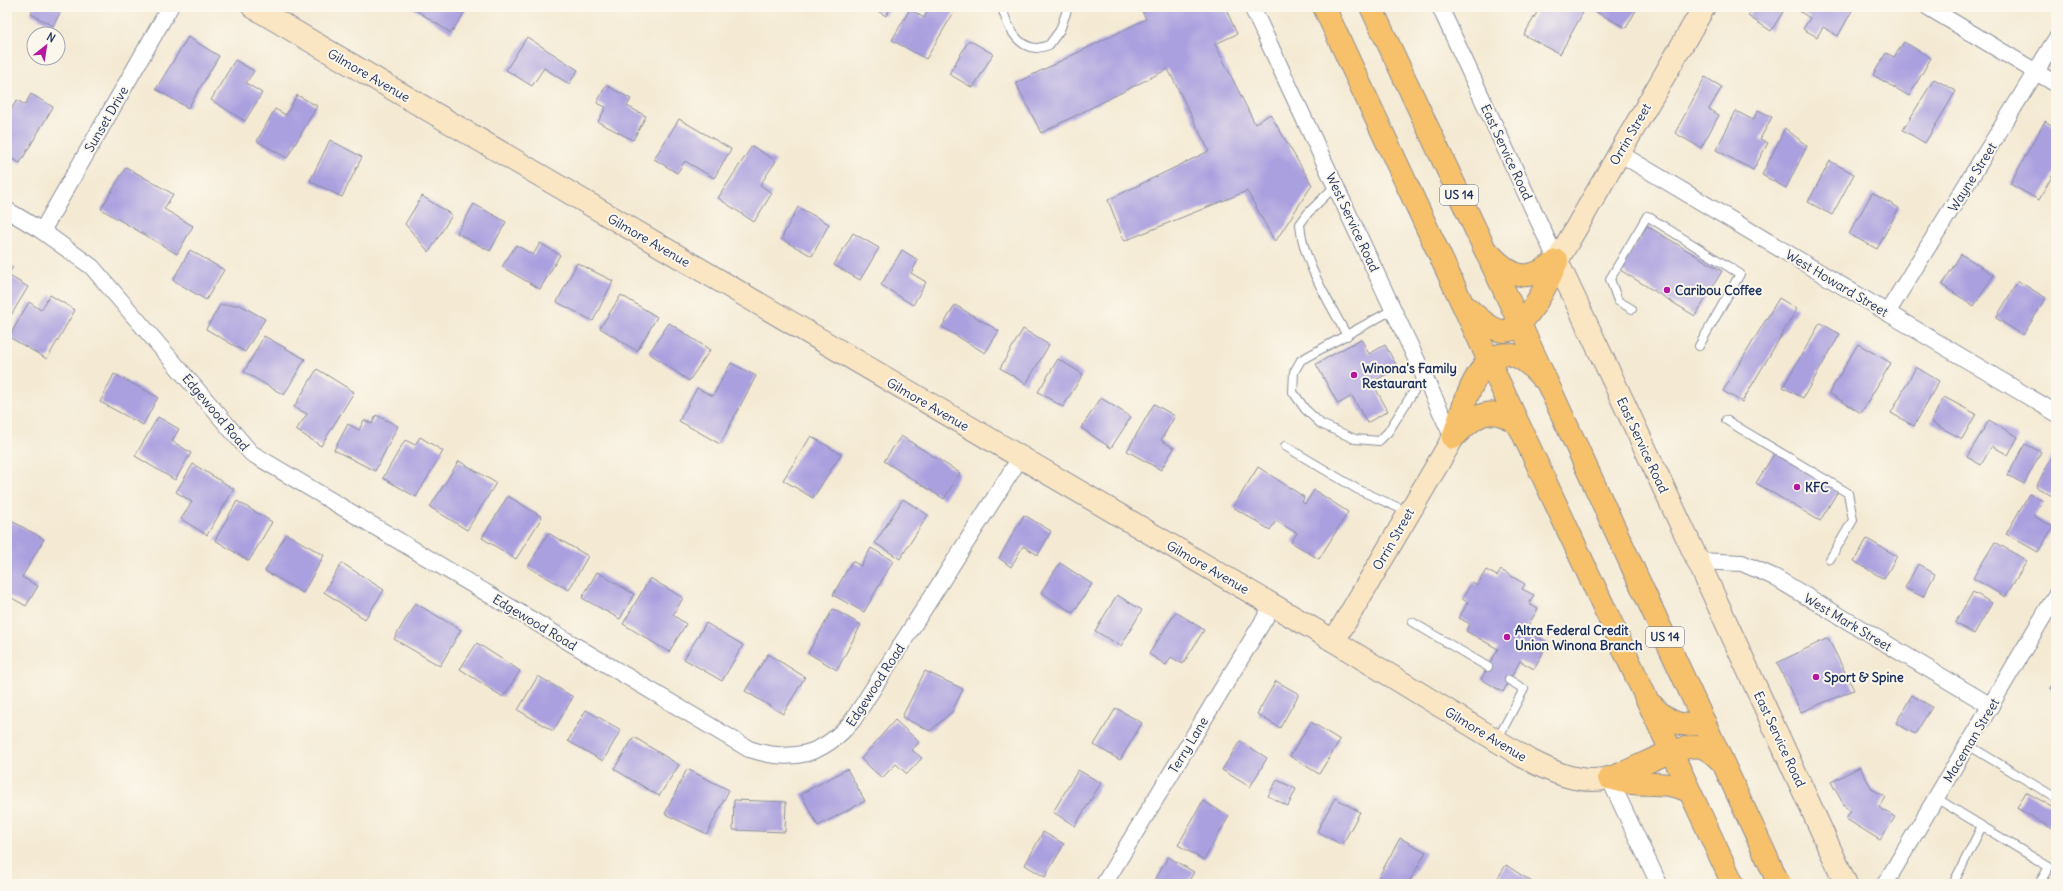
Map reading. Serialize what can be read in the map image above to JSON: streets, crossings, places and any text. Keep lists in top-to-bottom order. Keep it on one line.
{"streets":{"highway":["US 14"],"street":["Gilmore Avenue","Sunset Drive","Orrin Street","East Service Road","Wayne Street","West Service Road","West Howard Street","Edgewood Road","West Mark Street","Maceman Street","Terry Lane"]},"crossings":[["Gilmore Avenue","Orrin Street"],["Gilmore Avenue","Edgewood Road"],["Gilmore Avenue","Terry Lane"],["Sunset Drive","Edgewood Road"],["Orrin Street","East Service Road"],["Orrin Street","West Service Road"],["Orrin Street","West Howard Street"],["East Service Road","West Mark Street"],["Wayne Street","West Howard Street"],["West Mark Street","Maceman Street"]],"places":["Caribou Coffee","Winona's Family Restaurant","KFC","Altra Federal Credit Union Winona Branch","Sport & Spine"],"north":"top right"}
